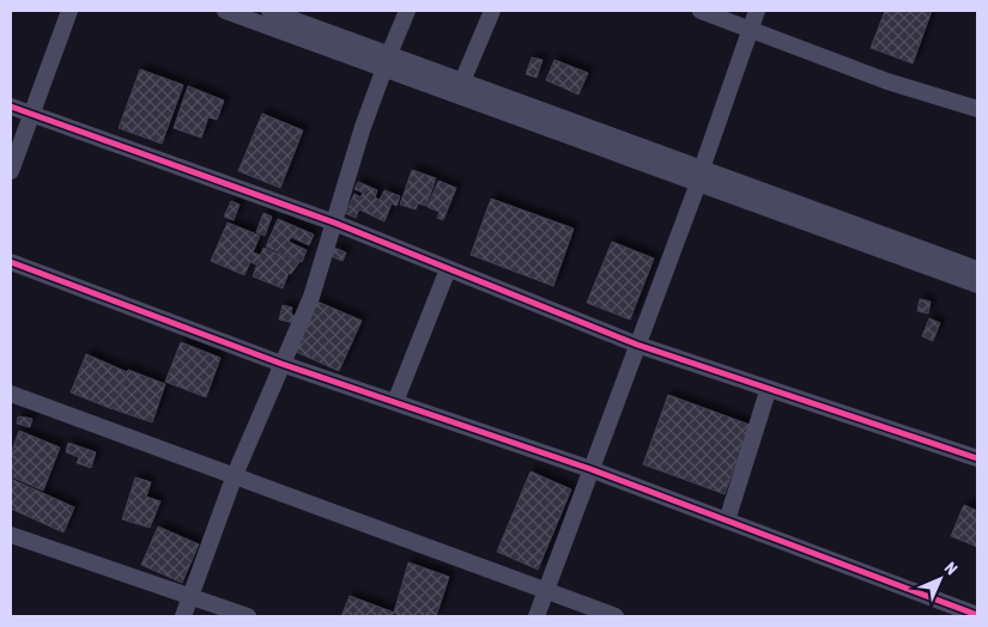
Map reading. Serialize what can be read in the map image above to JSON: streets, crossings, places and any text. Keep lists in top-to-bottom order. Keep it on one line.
{"north":"top right"}
